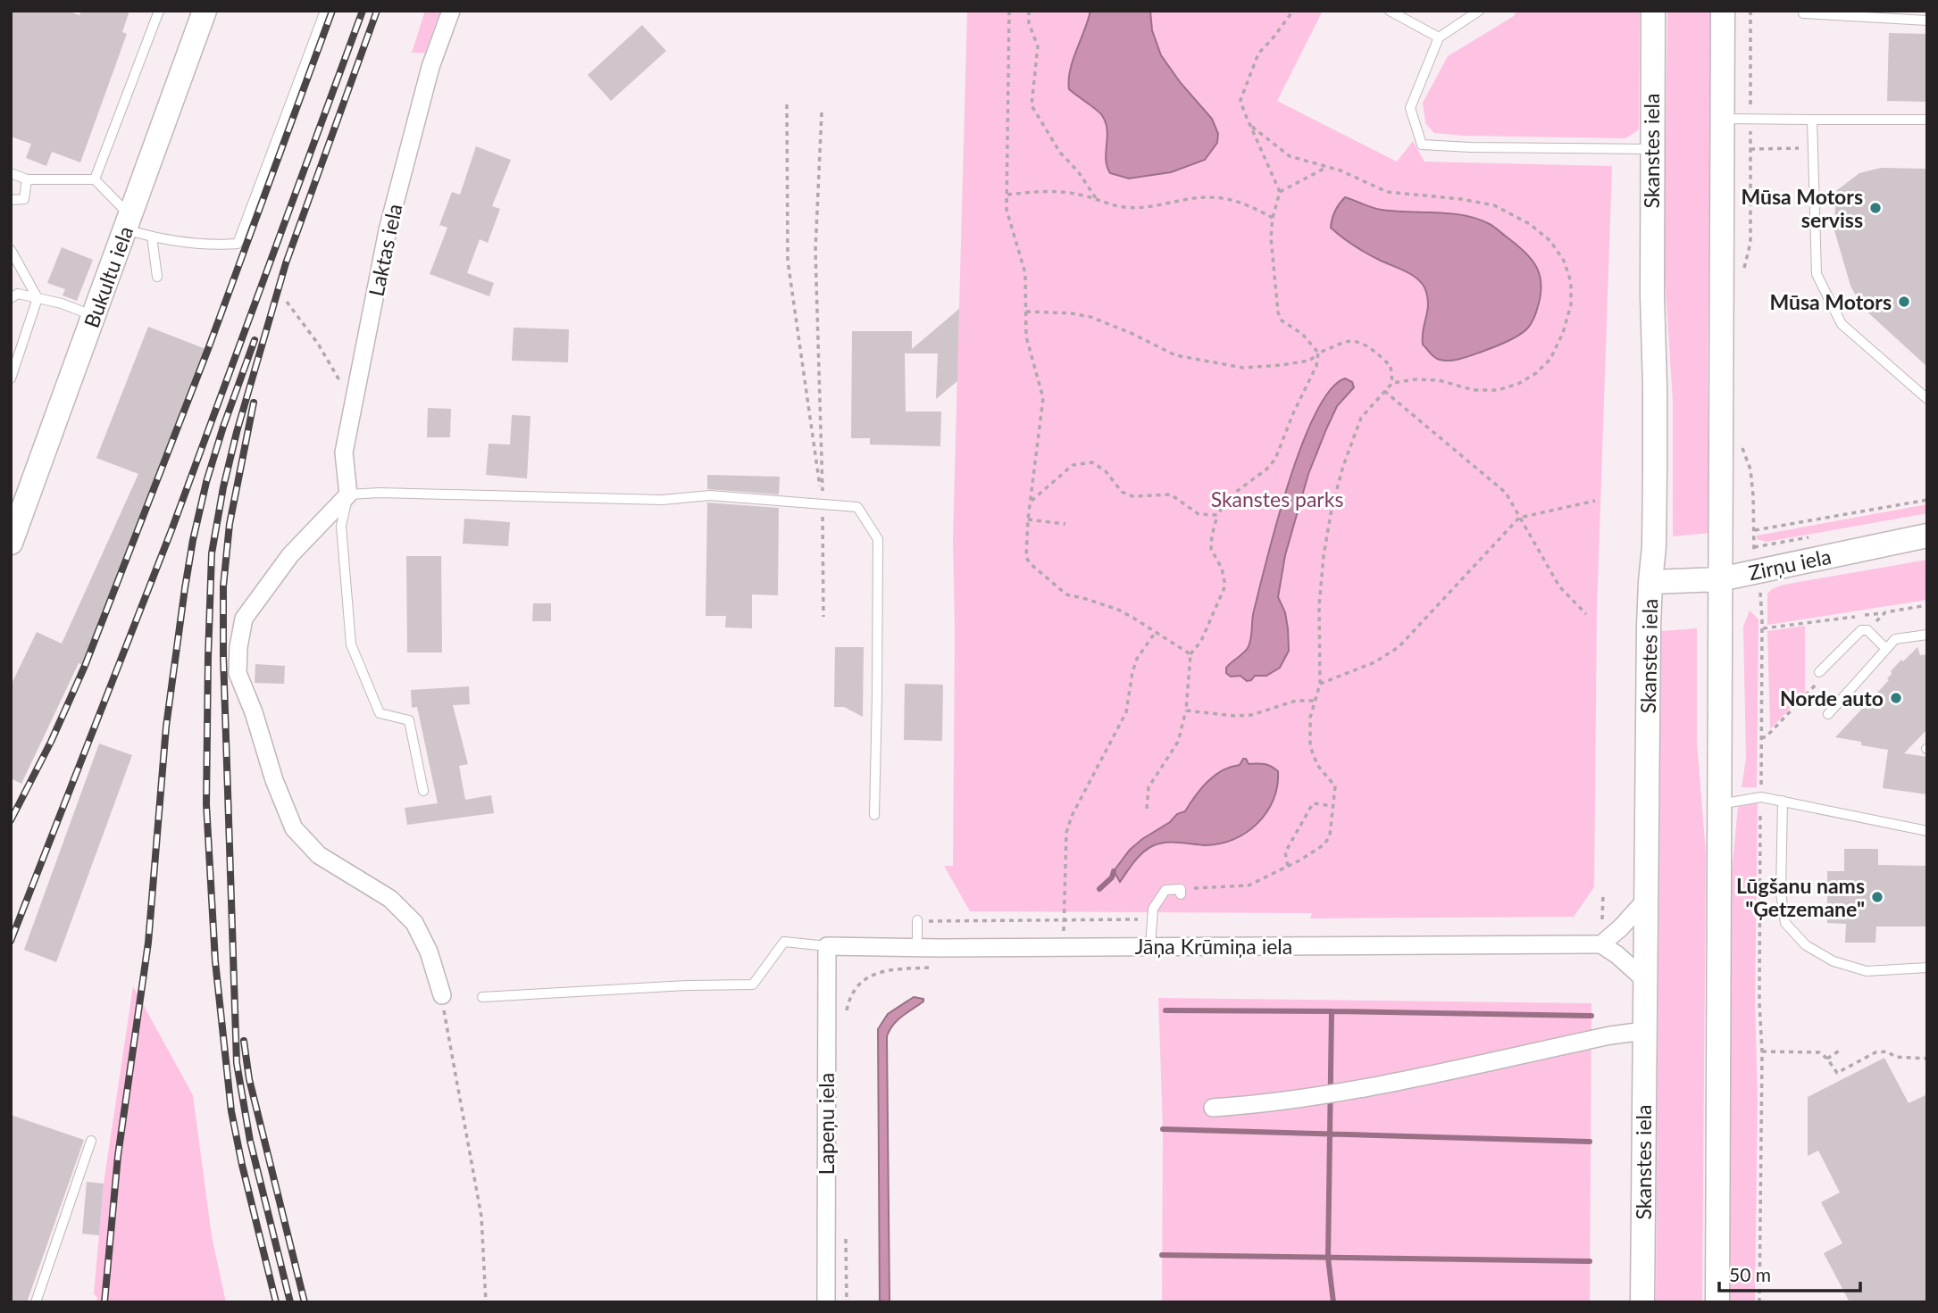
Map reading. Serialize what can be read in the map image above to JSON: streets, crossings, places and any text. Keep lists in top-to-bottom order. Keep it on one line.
{"streets":{"main road":["Skanstes iela","Bukultu iela","Zirņu iela"],"street":["Laktas iela","Jāņa Krūmiņa iela","Lapeņu iela"]},"crossings":[["Skanstes iela","Zirņu iela"],["Jāņa Krūmiņa iela","Lapeņu iela"]],"parks":["Skanstes parks"],"places":["Mūsa Motors serviss","Mūsa Motors","Norde auto","Lūgšanu nams \"Ģetzemane\""],"scale_bar":"50 m"}
